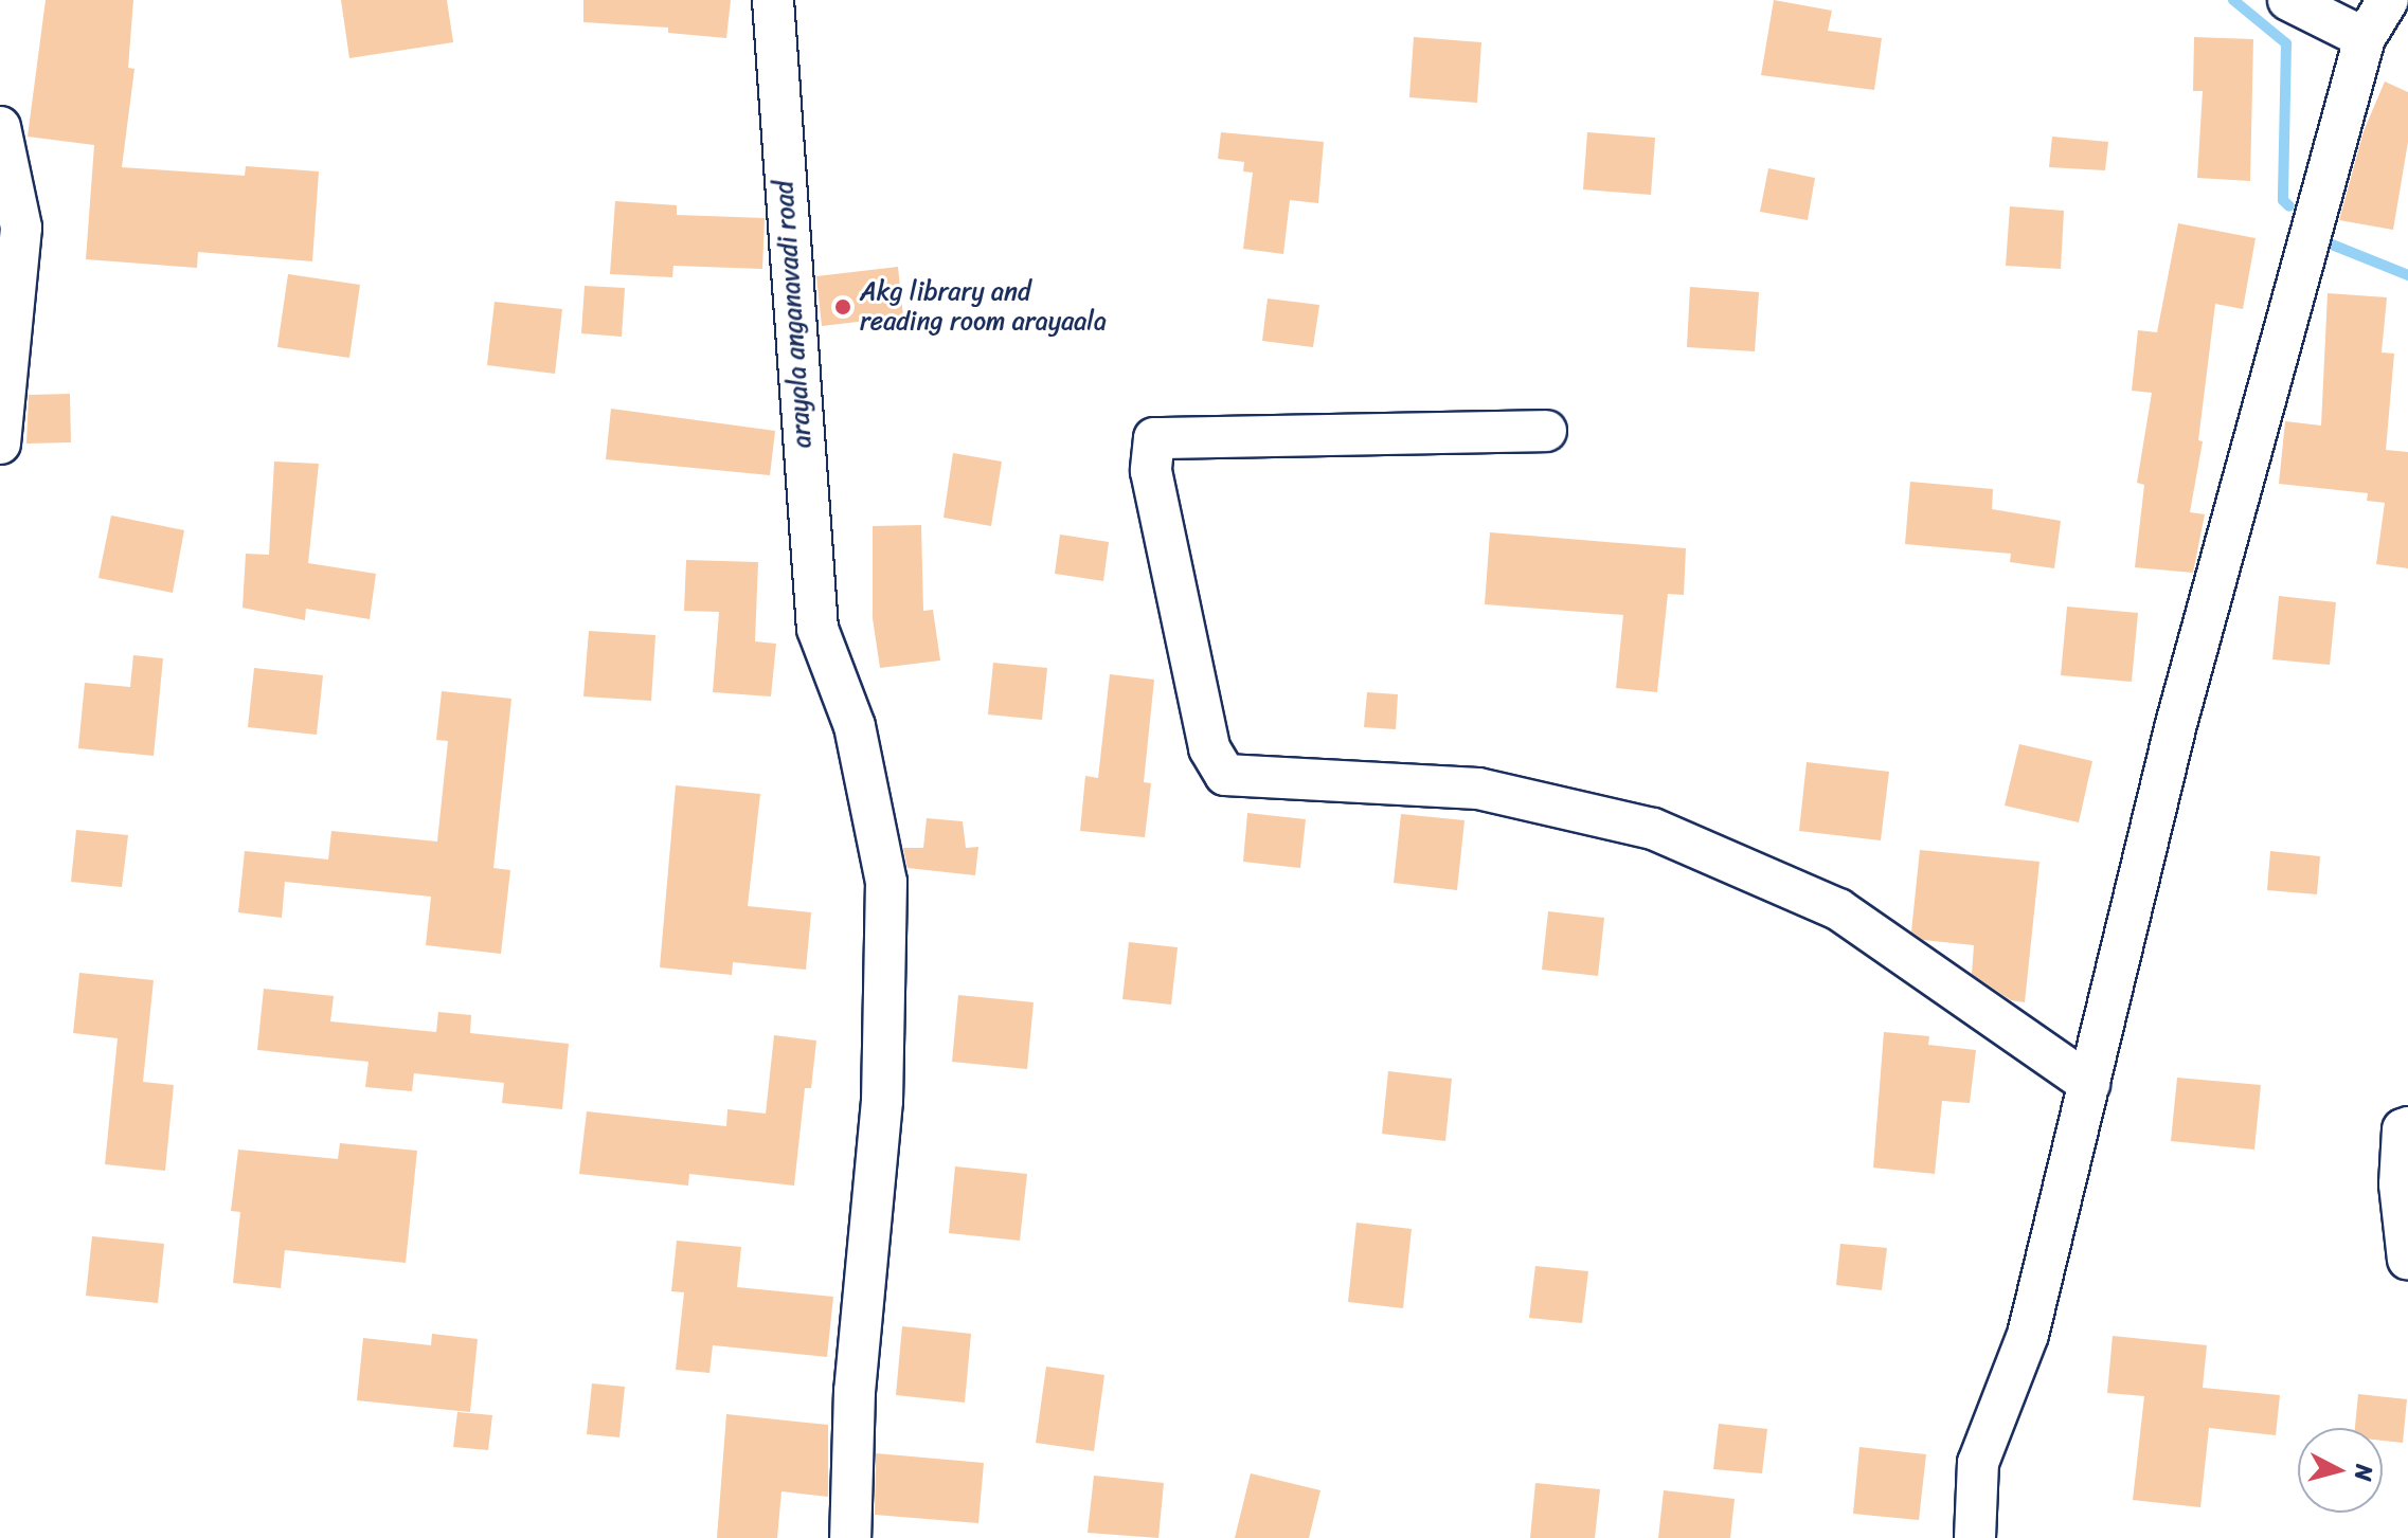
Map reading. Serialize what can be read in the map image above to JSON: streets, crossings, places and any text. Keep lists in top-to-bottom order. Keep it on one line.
{"streets":{"street":["arayala anganavadi road"]},"places":["Akg library and reading room arayaala"],"north":"right"}
